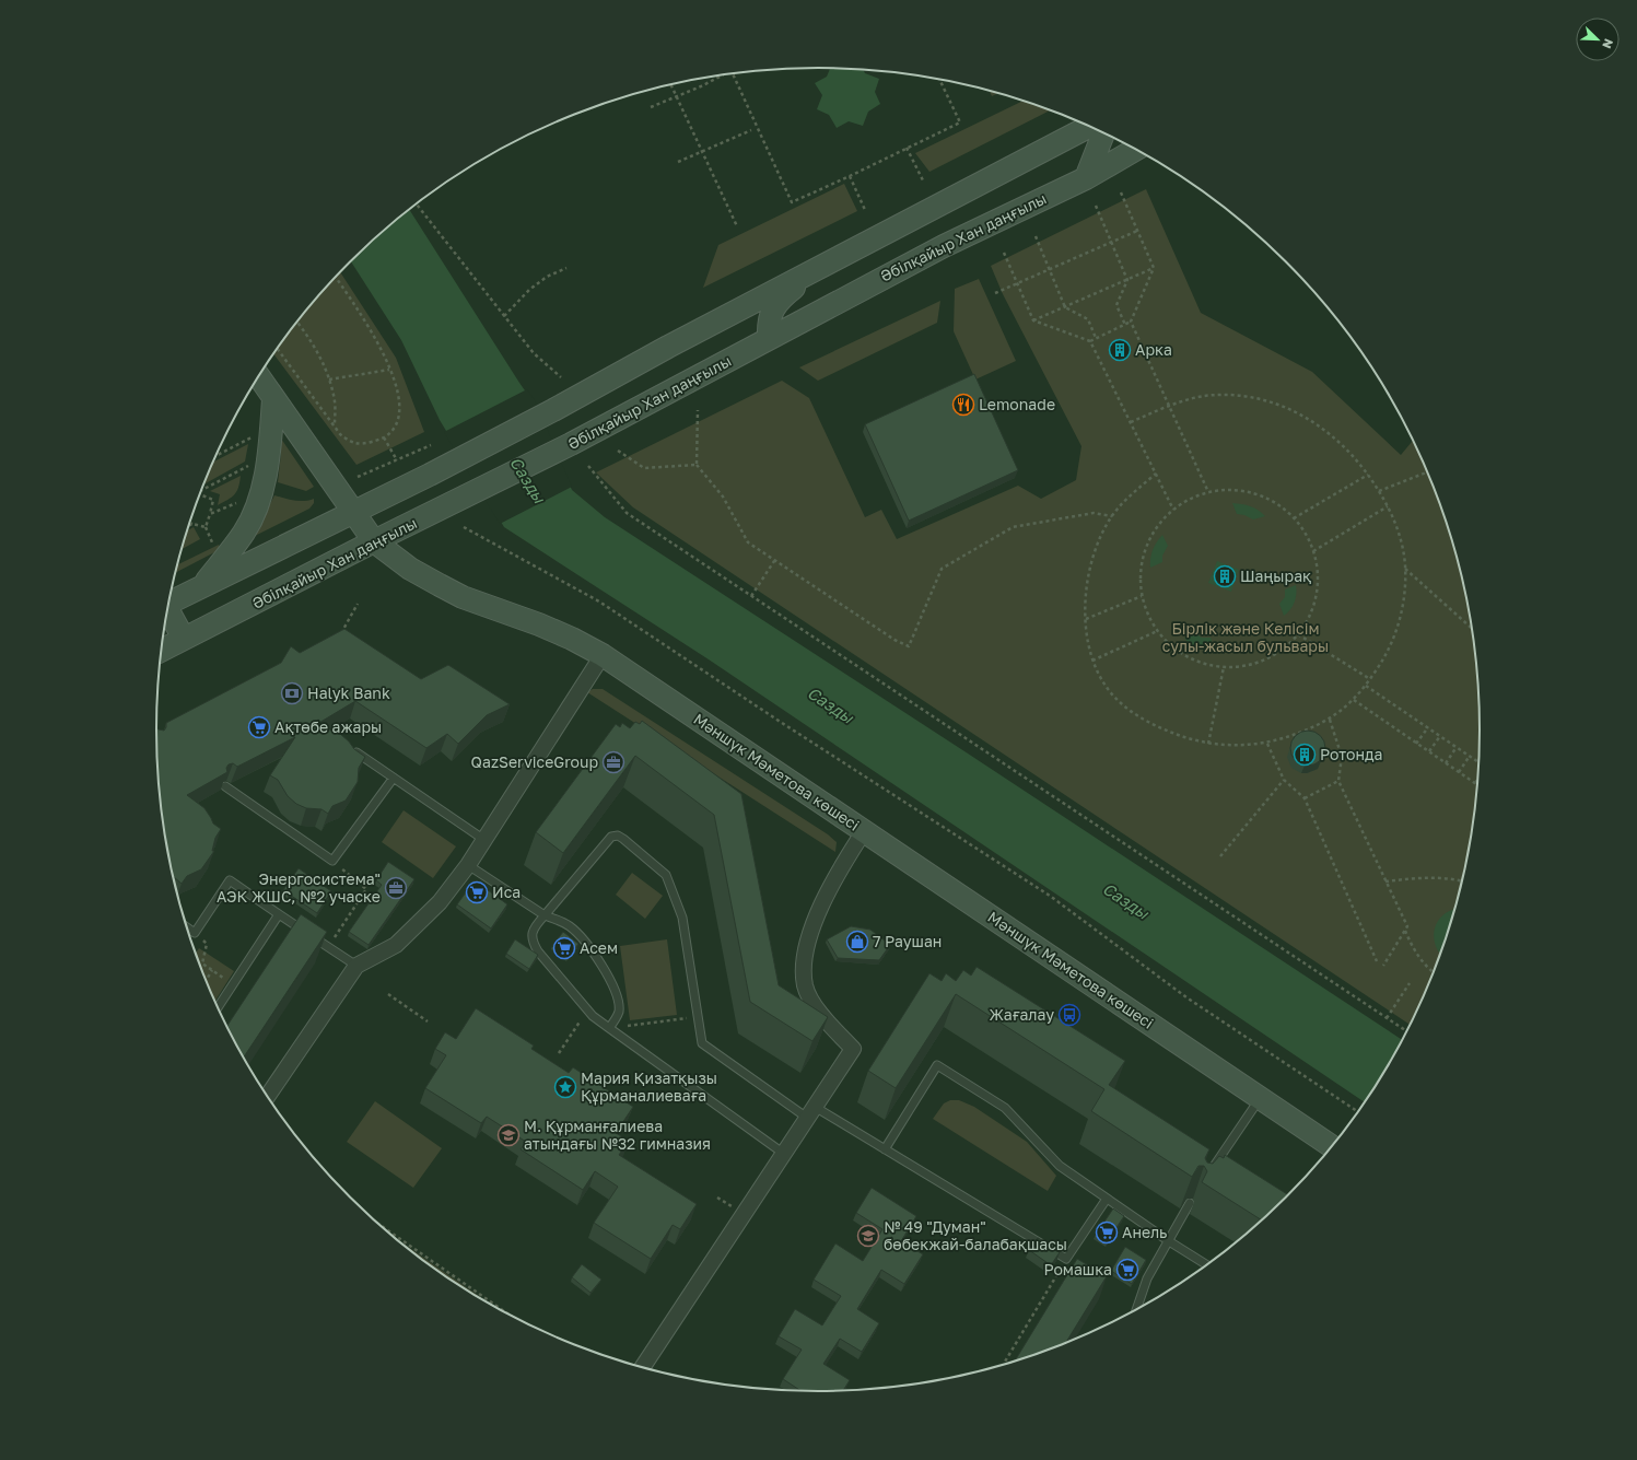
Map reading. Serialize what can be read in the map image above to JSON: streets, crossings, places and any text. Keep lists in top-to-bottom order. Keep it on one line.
{"streets":{"main road":["Әбілқайыр Хан даңғылы","Мәншүк Мәметова көшесі"]},"crossings":[["Әбілқайыр Хан даңғылы","Мәншүк Мәметова көшесі"]],"water":["Сазды"],"parks":["Бірлік және Келісім сулы-жасыл бульвары"],"places":{"building":["Арка","Шаңырақ","Ротонда"],"restaurant":["Lemonade"],"bank":["Halyk Bank"],"supermarket":["Ақтөбе ажары","Иса","Асем","Анель","Ромашка"],"office":["QazServiceGroup","Энергосистема\" АЭК ЖШС, №2 учаске"],"shop":["7 Раушан"],"bus stop":["Жағалау"],"place":["Мария Қизатқызы Құрманалиеваға"],"school or university":["М. Құрманғалиева атындағы №32 гимназия","№ 49 \"Думан\" бөбекжай-балабақшасы"]},"north":"bottom right"}
